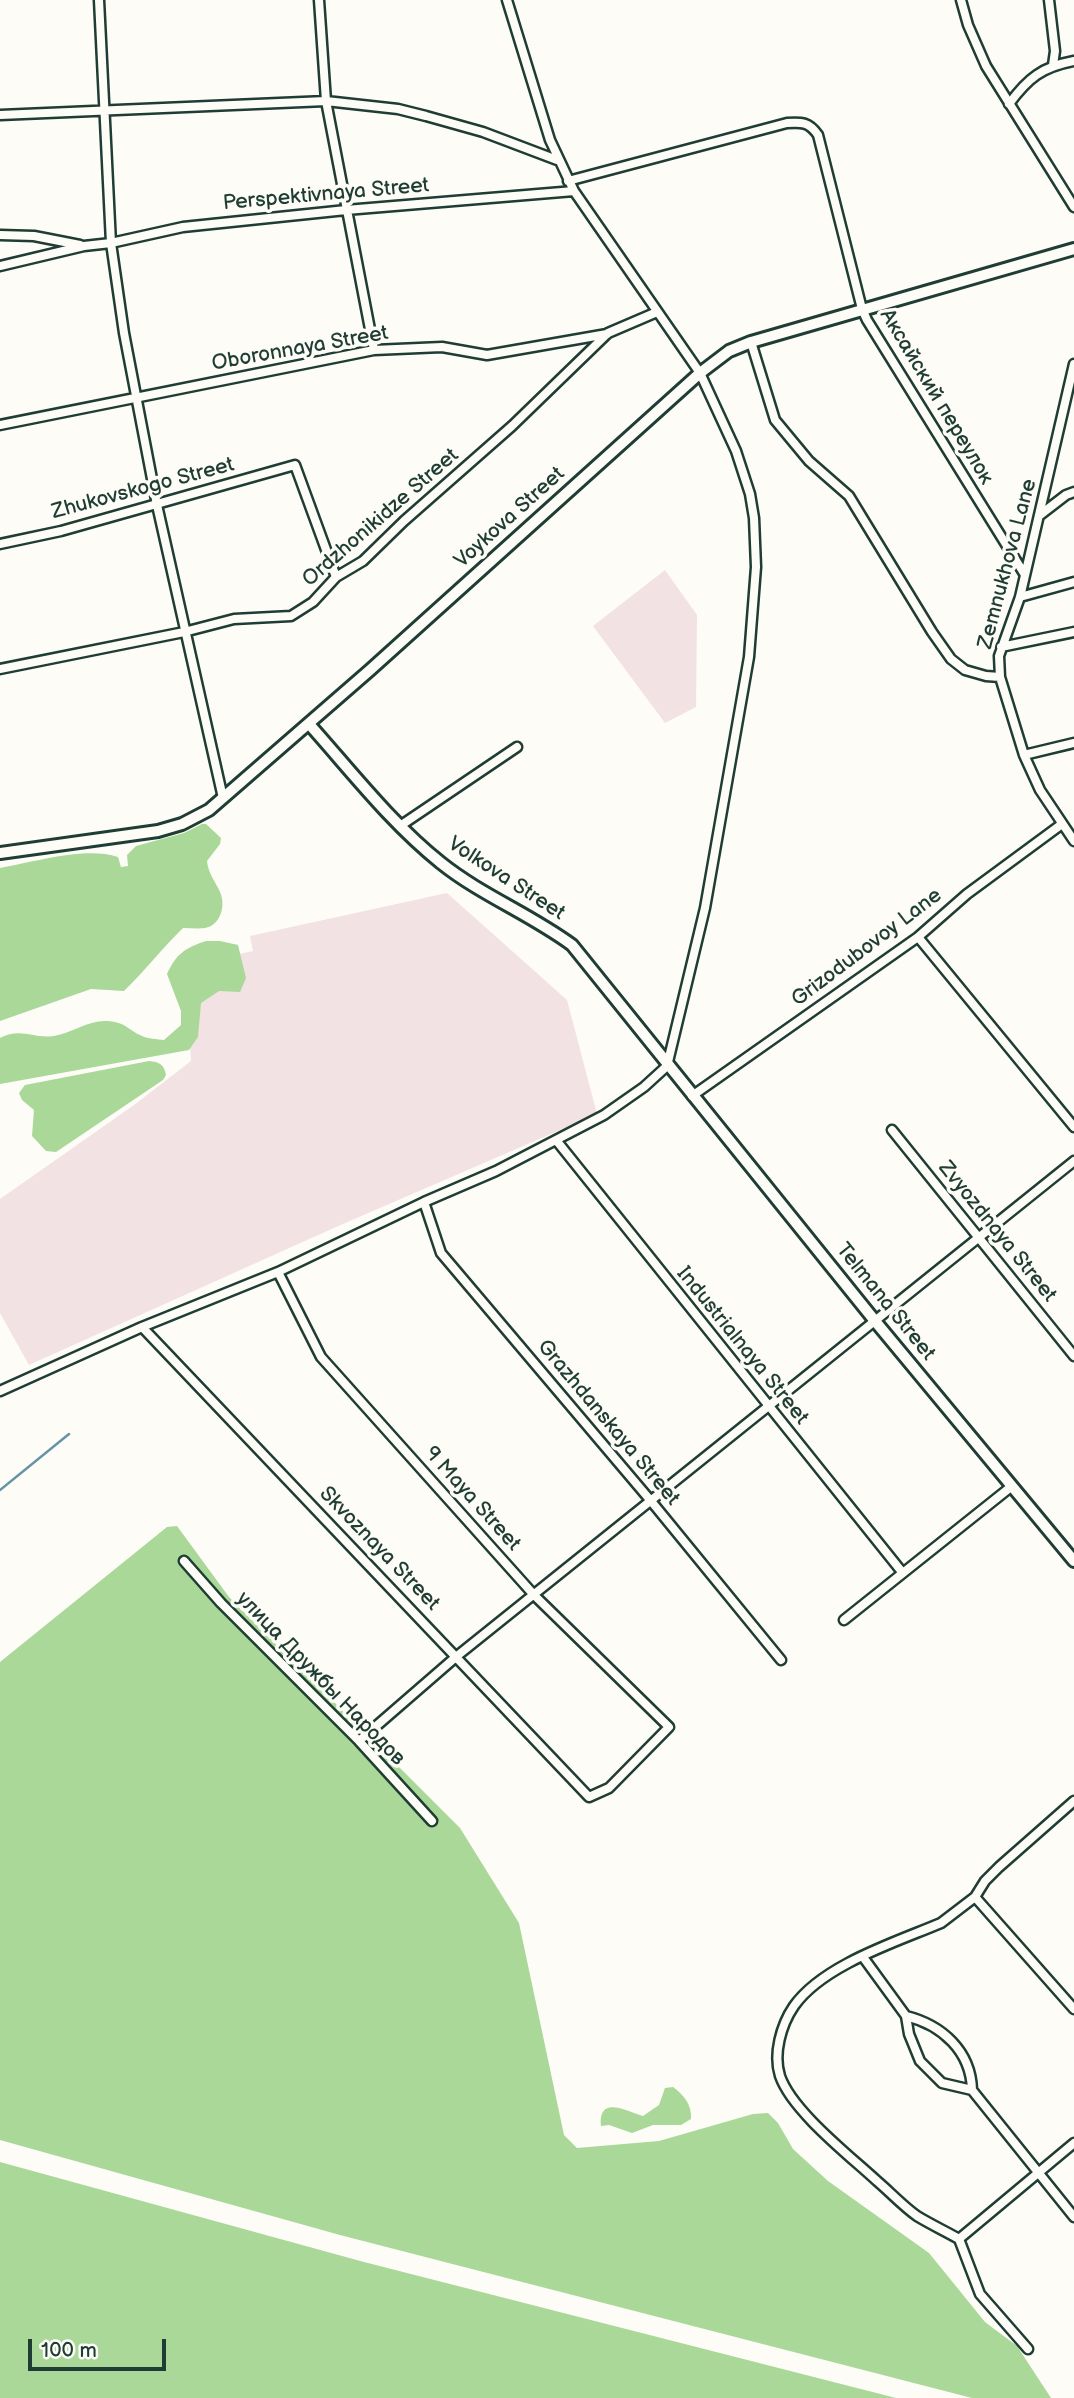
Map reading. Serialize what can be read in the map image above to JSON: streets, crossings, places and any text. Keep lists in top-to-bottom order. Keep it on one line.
{"streets":{"street":["Perspektivnaya Street","Oboronnaya Street","Аксайский переулок","Zhukovskogo Street","Ordzhonikidze Street","Voykova Street","Zemnukhova Lane","Volkova Street","Grizodubovoy Lane","Zvyozdnaya Street","Telmana Street","Industrialnaya Street","Grazhdanskaya Street","9 Maya Street","Skvoznaya Street","улица Дружбы Народов"]},"crossings":[["Oboronnaya Street","Ordzhonikidze Street"],["Аксайский переулок","Voykova Street"],["Аксайский переулок","Zemnukhova Lane"],["Zhukovskogo Street","Ordzhonikidze Street"],["Voykova Street","Volkova Street"],["Zemnukhova Lane","Grizodubovoy Lane"],["Volkova Street","Telmana Street"],["Grizodubovoy Lane","Telmana Street"],["9 Maya Street","Skvoznaya Street"]],"scale_bar":"100 m"}
